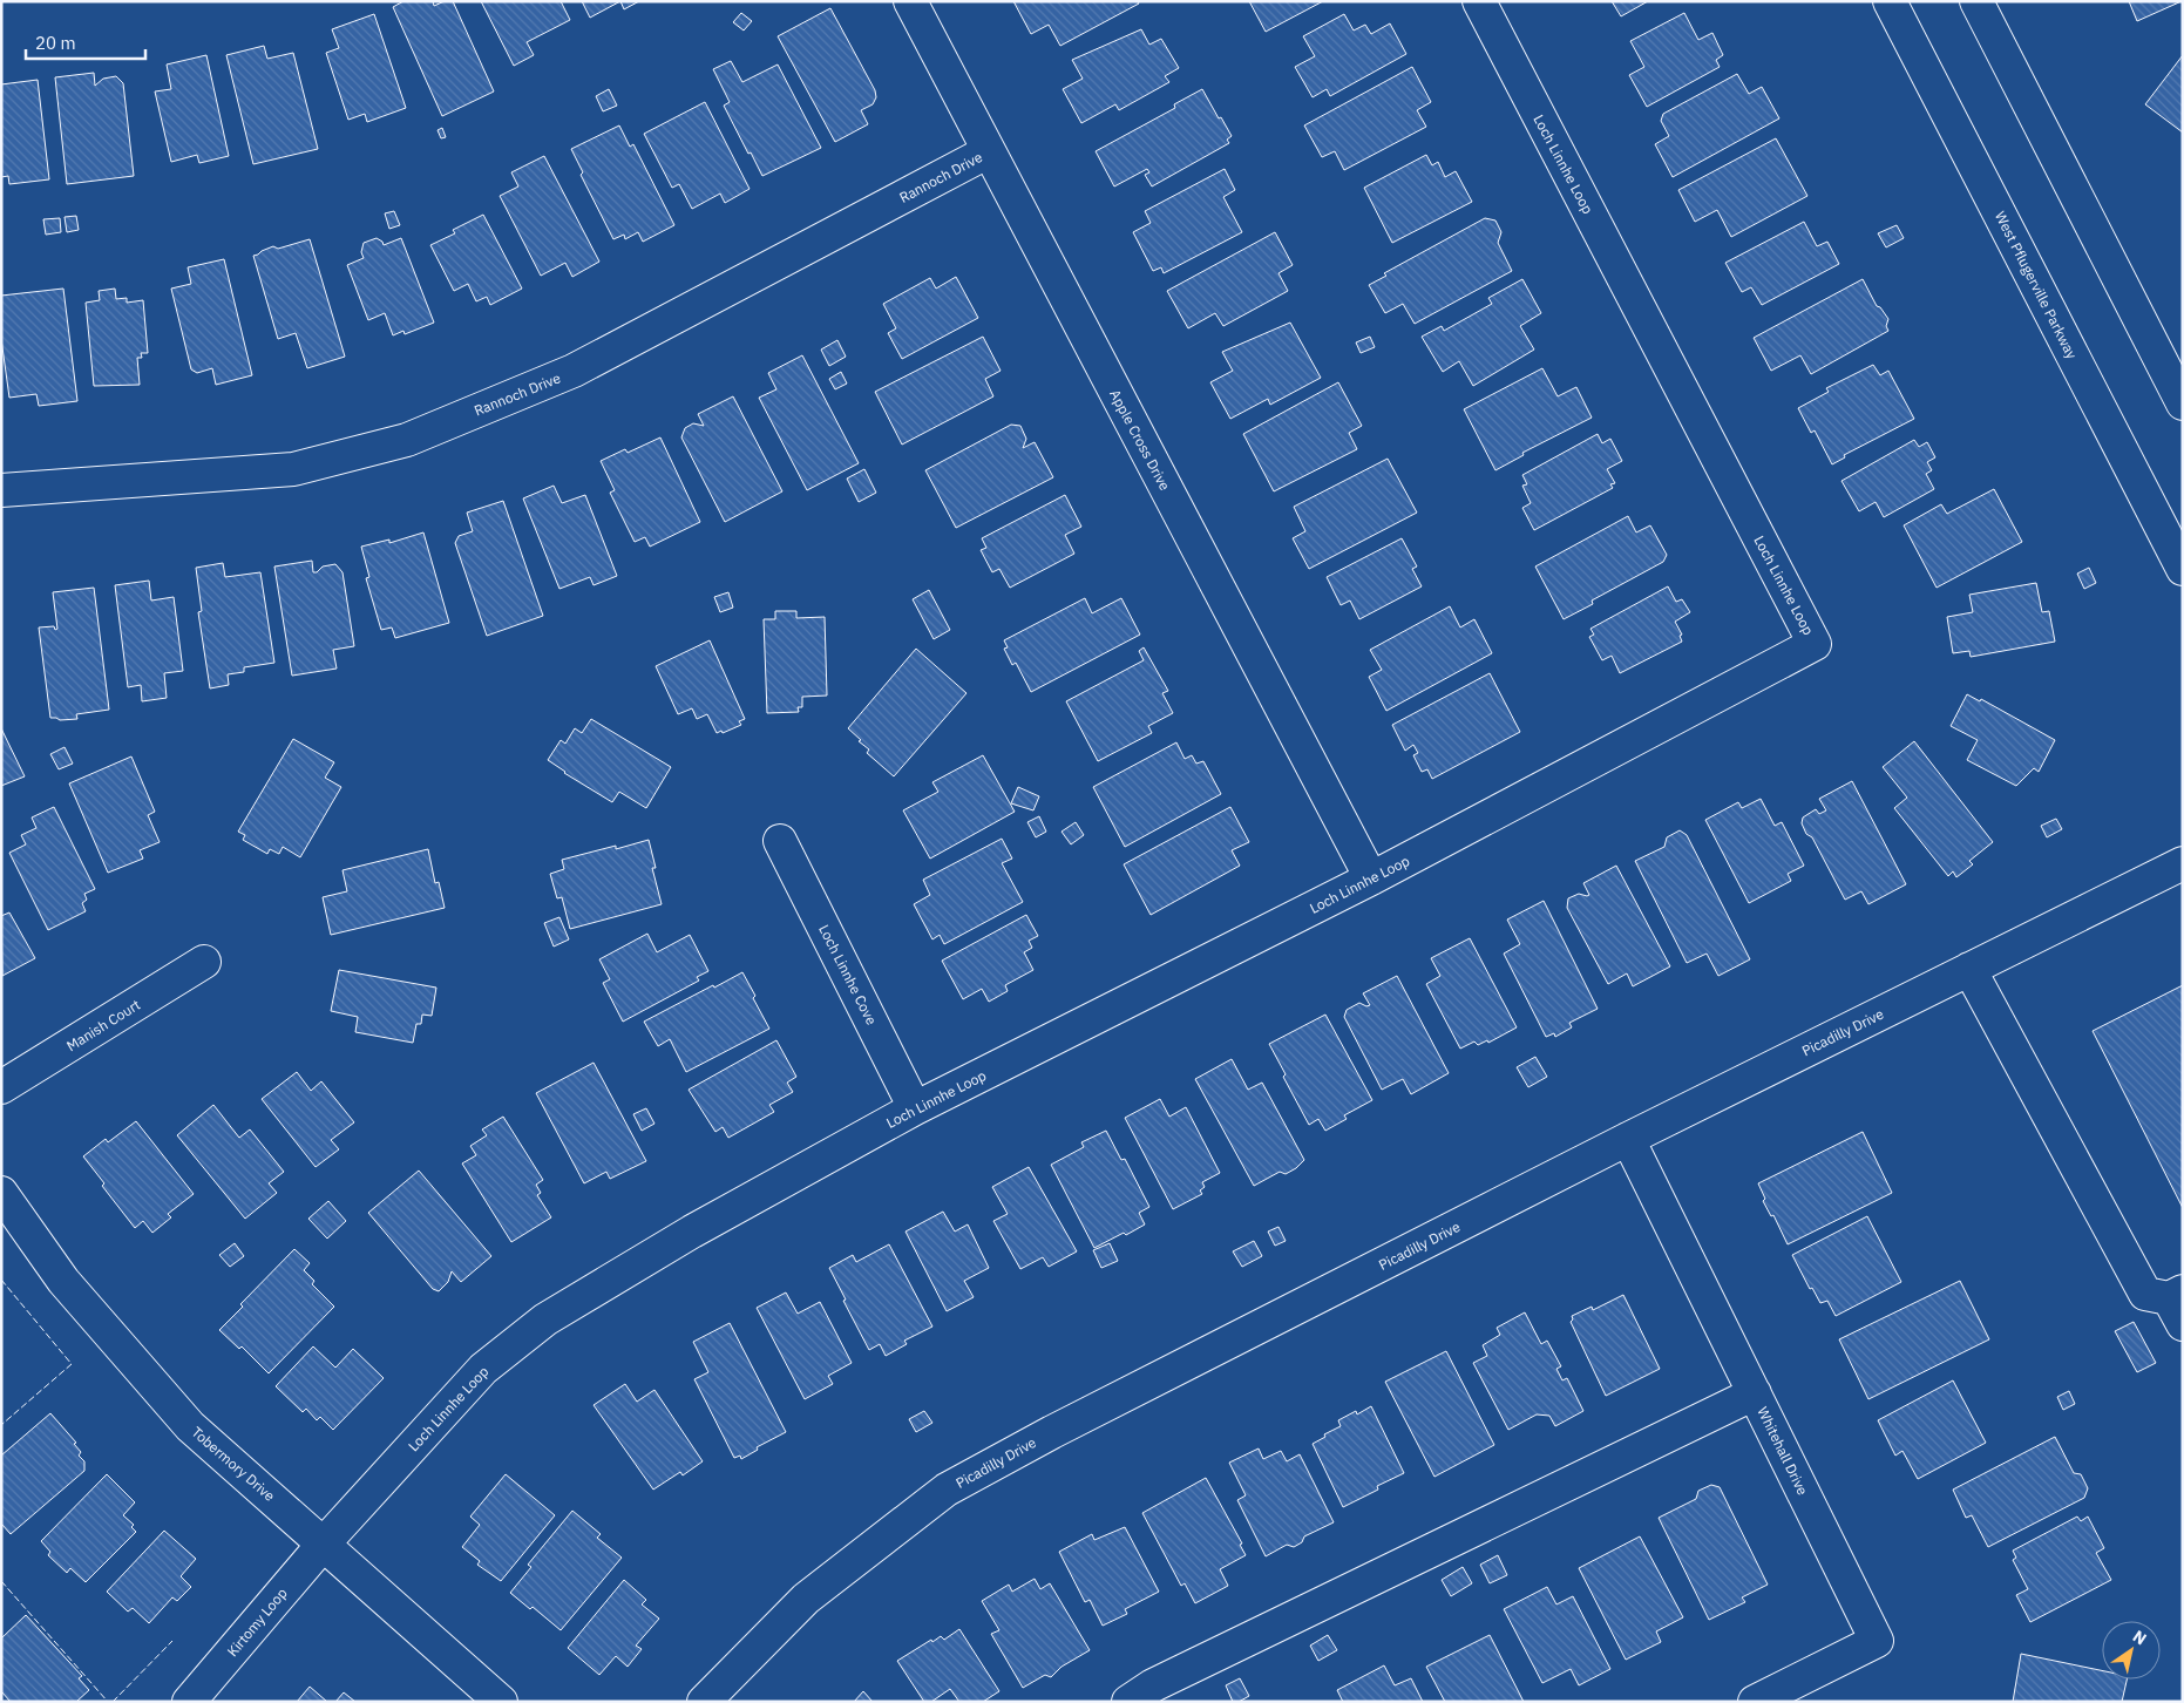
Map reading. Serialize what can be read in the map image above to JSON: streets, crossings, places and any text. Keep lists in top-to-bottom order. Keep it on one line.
{"streets":{"street":["Loch Linnhe Loop","Rannoch Drive","West Pflugerville Parkway","Apple Cross Drive","Loch Linnhe Cove","Manish Court","Picadilly Drive","Whitehall Drive","Tobermory Drive","Kirtomy Loop"]},"crossings":[["Loch Linnhe Loop","Apple Cross Drive"],["Loch Linnhe Loop","Loch Linnhe Cove"],["Loch Linnhe Loop","Tobermory Drive"],["Loch Linnhe Loop","Kirtomy Loop"],["Rannoch Drive","Apple Cross Drive"],["Picadilly Drive","Whitehall Drive"],["Tobermory Drive","Kirtomy Loop"]],"scale_bar":"20 m","north":"top right"}
